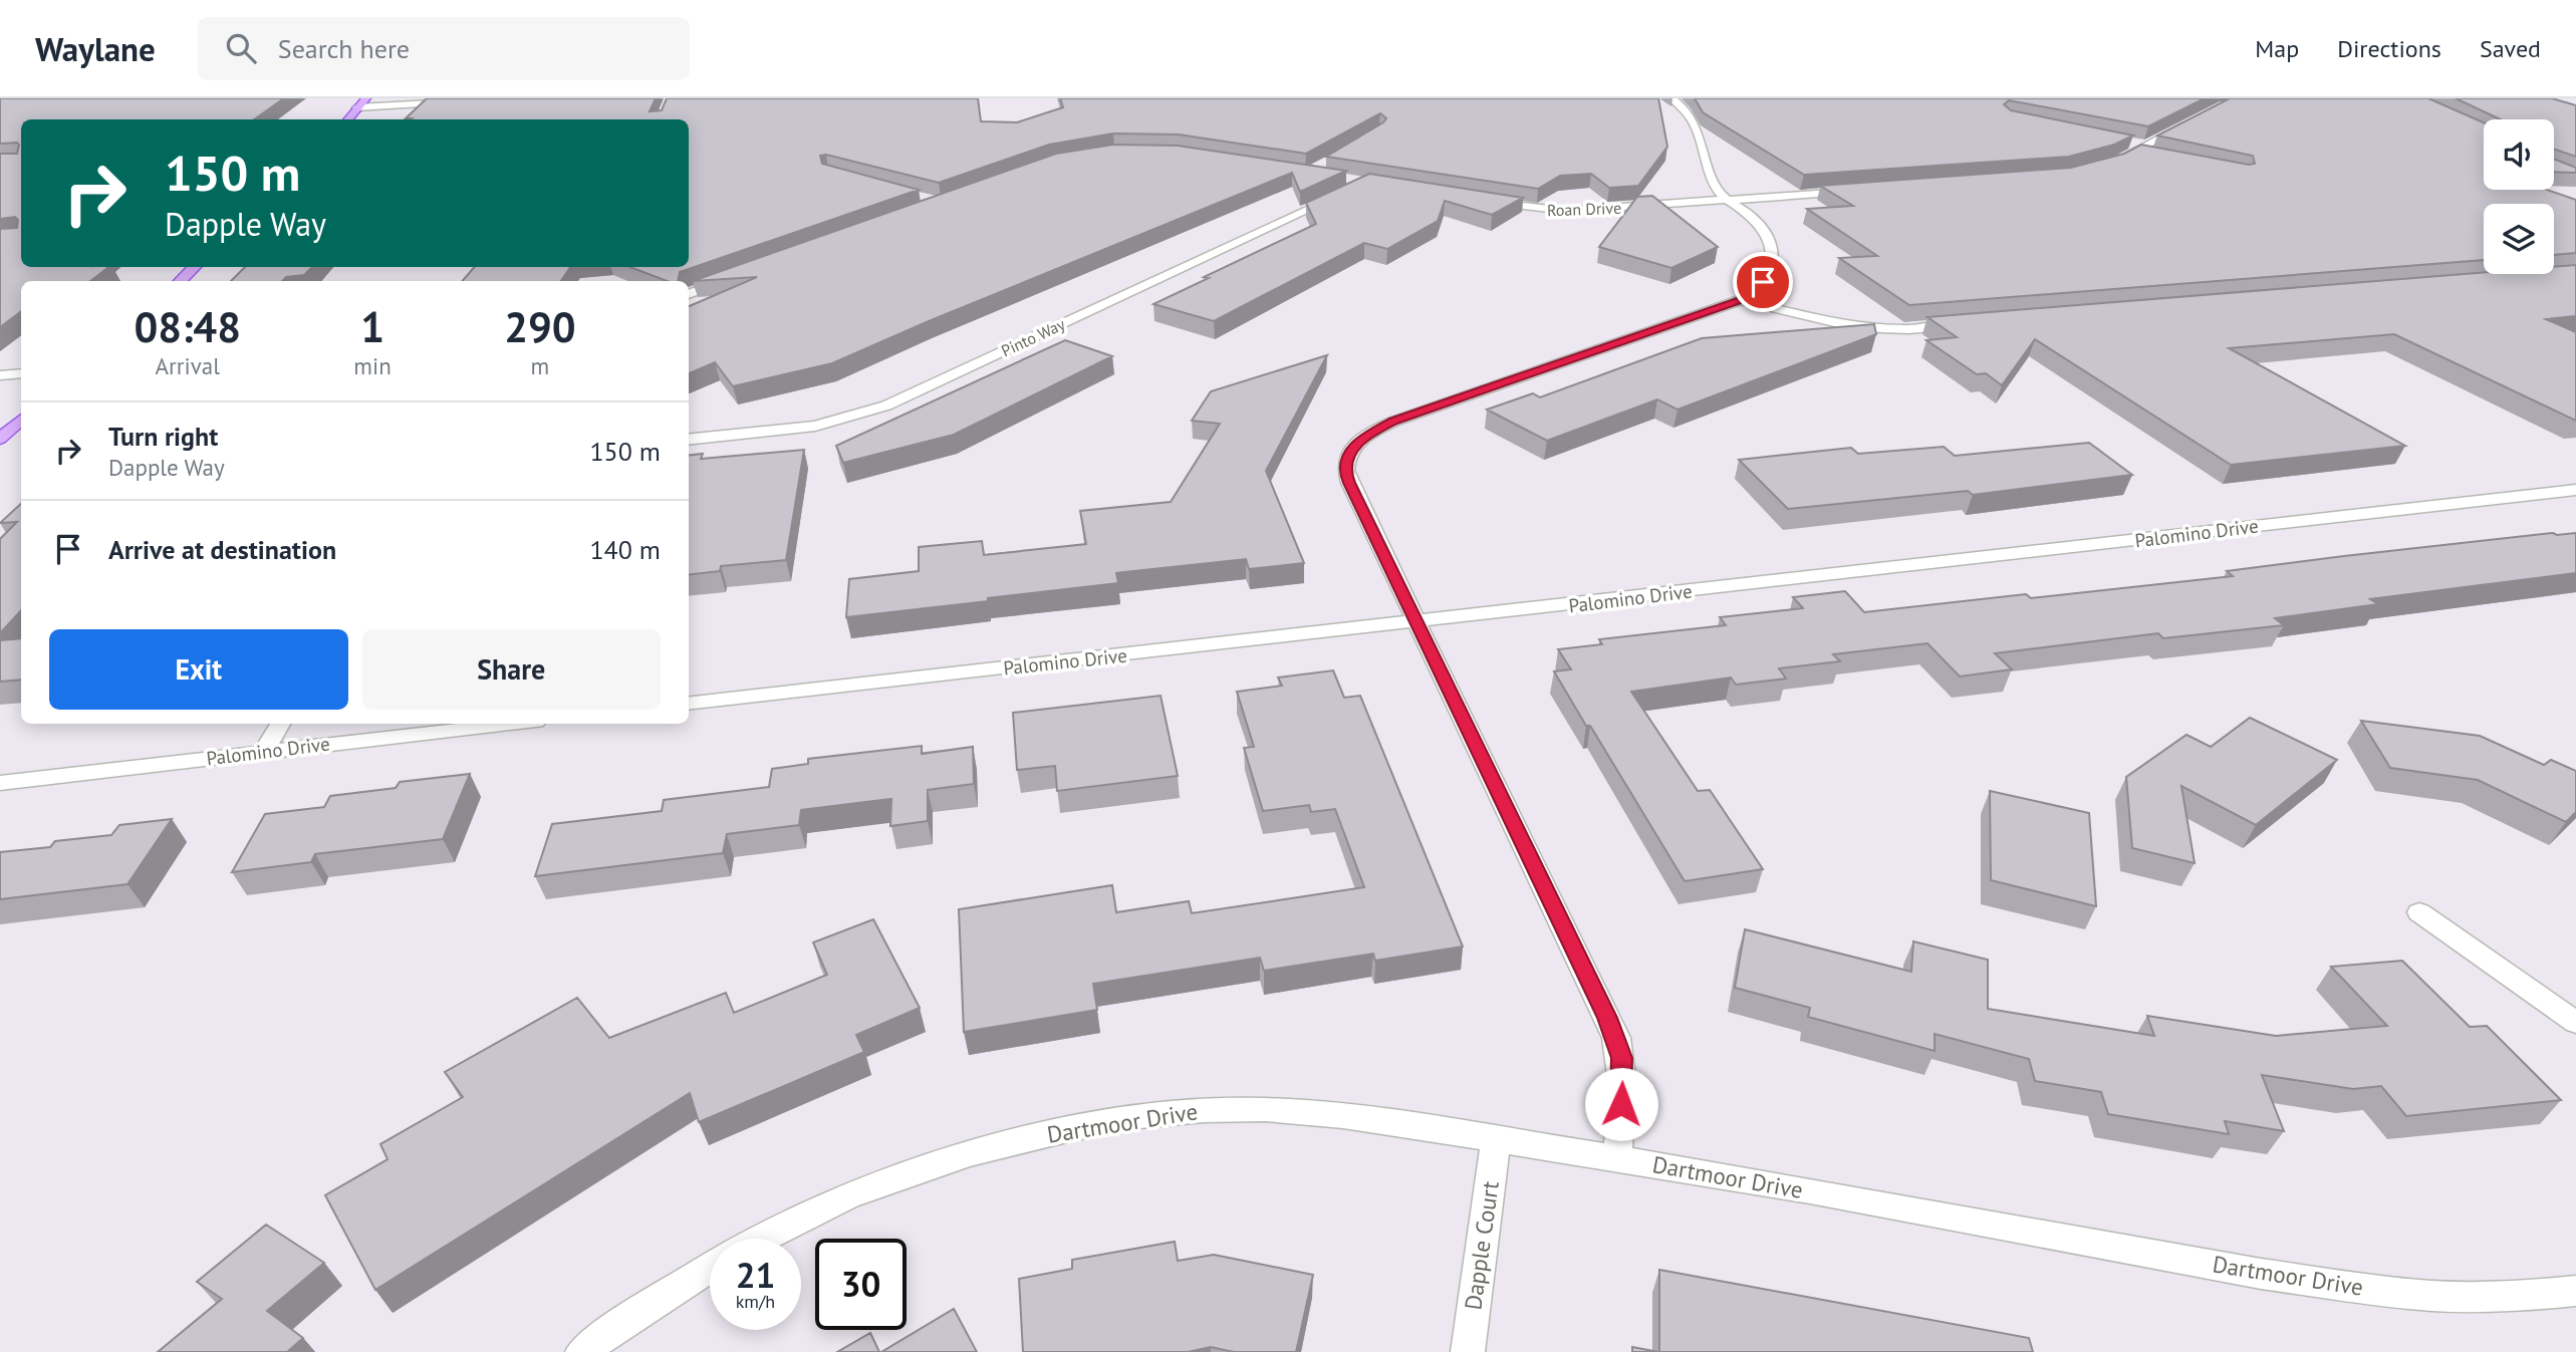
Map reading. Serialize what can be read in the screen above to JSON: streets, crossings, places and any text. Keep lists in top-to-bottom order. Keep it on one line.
{"streets":{"street":["Roan Drive","Pinto Way","Palomino Drive","Dartmoor Drive","Dapple Court"]},"crossings":[["Dartmoor Drive","Dapple Court"]],"page":{"header":"Waylane","search":"Search here","nav":["Map","Directions","Saved"],"turn":["150 m","Dapple Way"],"eta":["08:48","Arrival","1","min","290","m"],"list":[{"name":"Turn right","note":"Dapple Way","value":"150 m"},{"name":"Arrive at destination","value":"140 m"}],"buttons":["Exit","Share"],"speed":"21 km/h","limit":"30"}}
